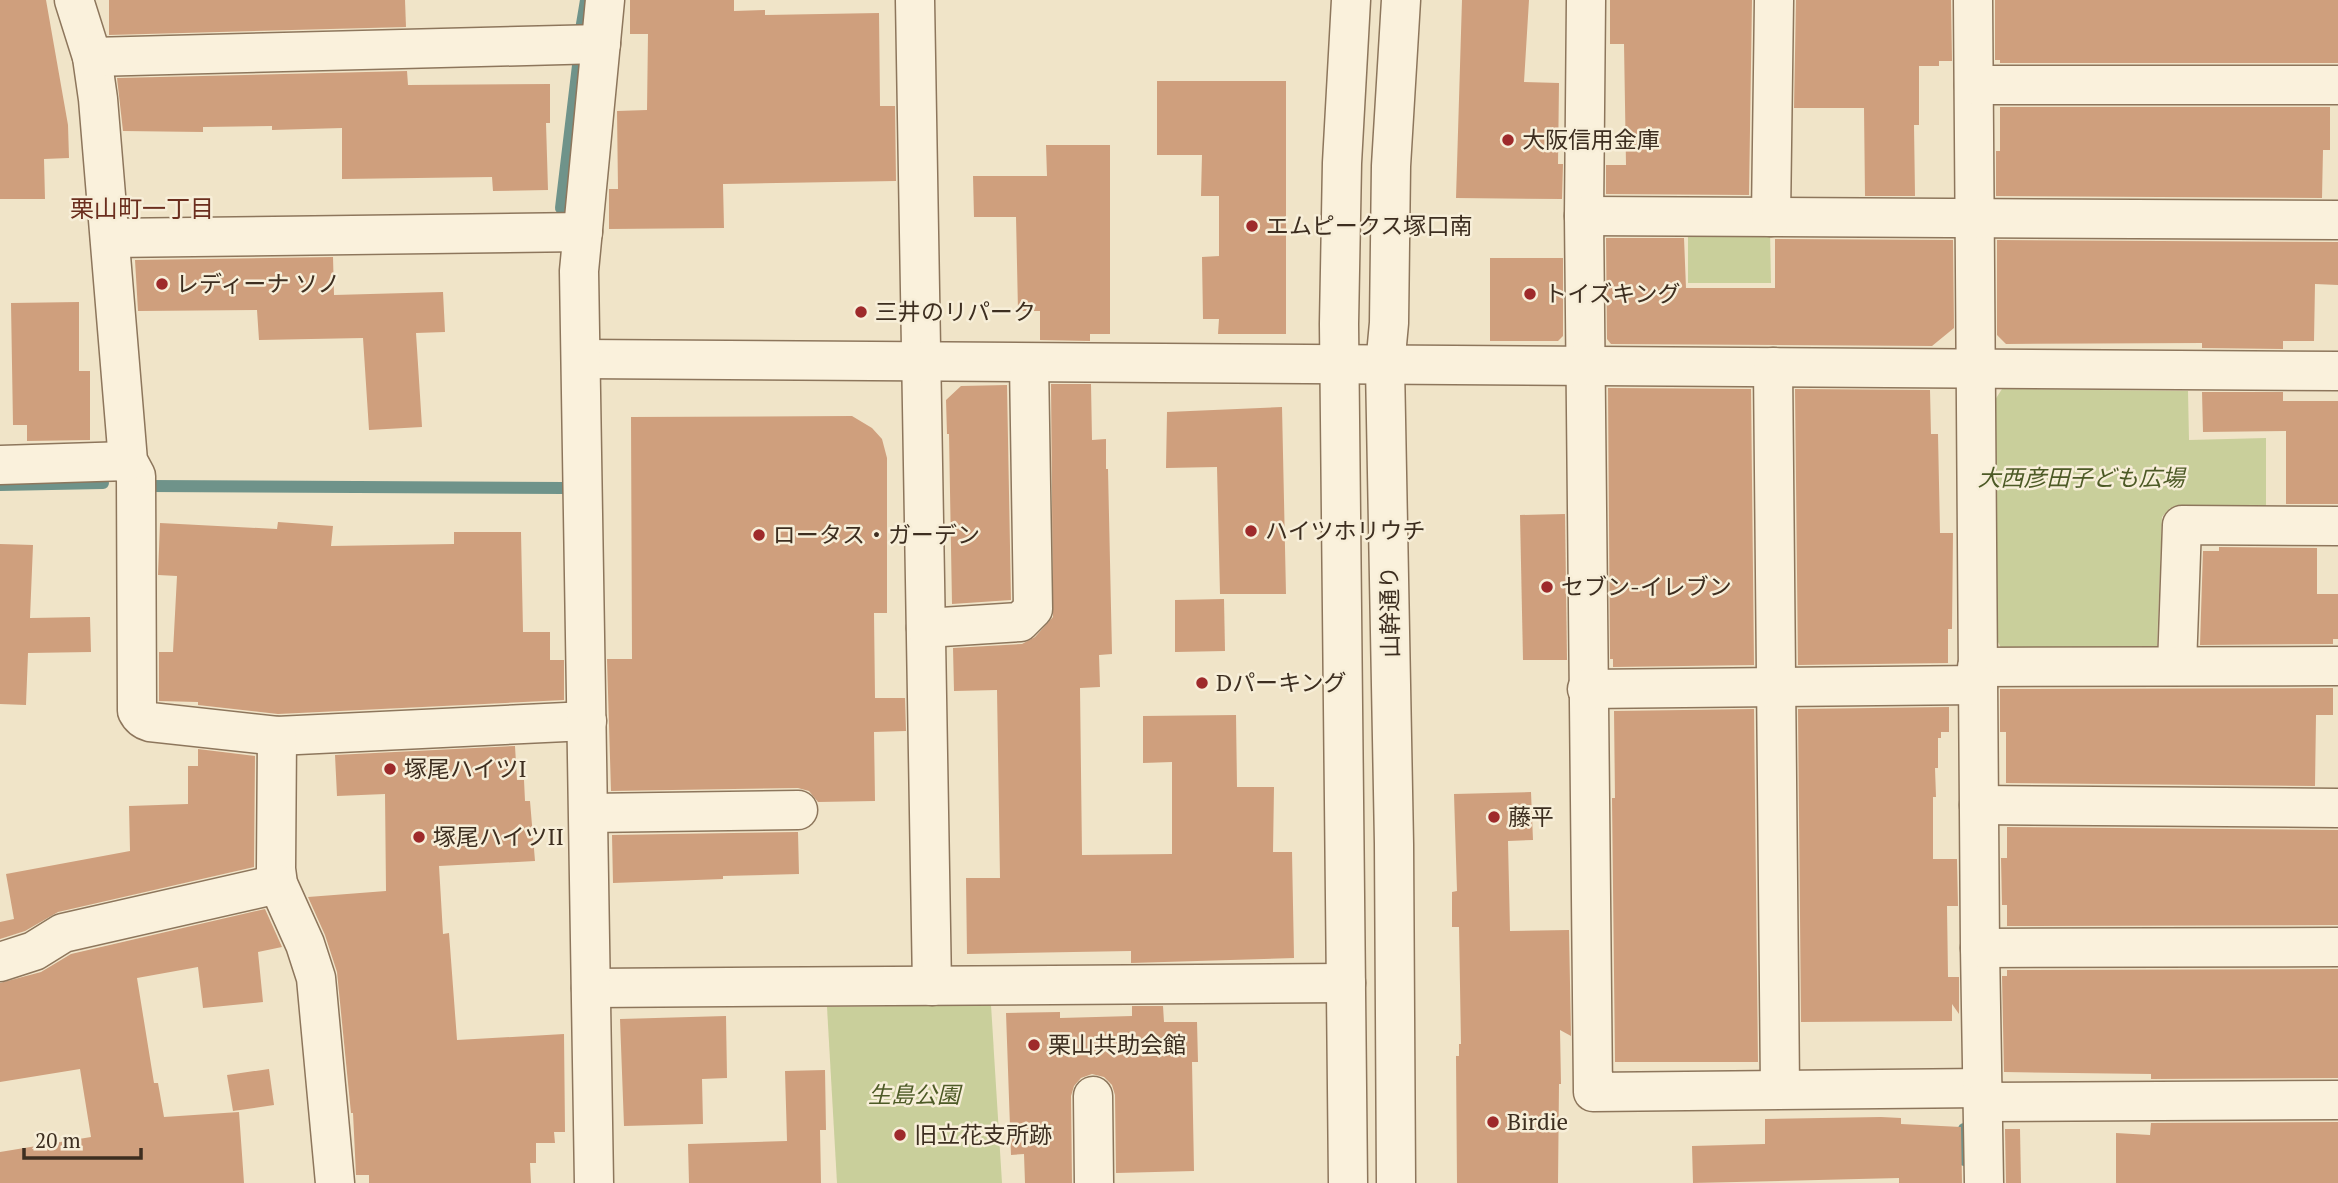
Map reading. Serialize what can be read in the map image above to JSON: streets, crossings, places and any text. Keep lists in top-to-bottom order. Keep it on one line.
{"streets":{"street":["山幹通り"]},"districts":["栗山町一丁目"],"parks":["大西彦田子ども広場","生島公園"],"places":["大阪信用金庫","エムピークス塚口南","レディーナ ソノ","トイズキング","三井のリパーク","ハイツホリウチ","ロータス・ガーデン","セブン-イレブン","Dパーキング","塚尾ハイツI","藤平","塚尾ハイツII","栗山共助会館","Birdie","旧立花支所跡"],"scale_bar":"20 m"}
